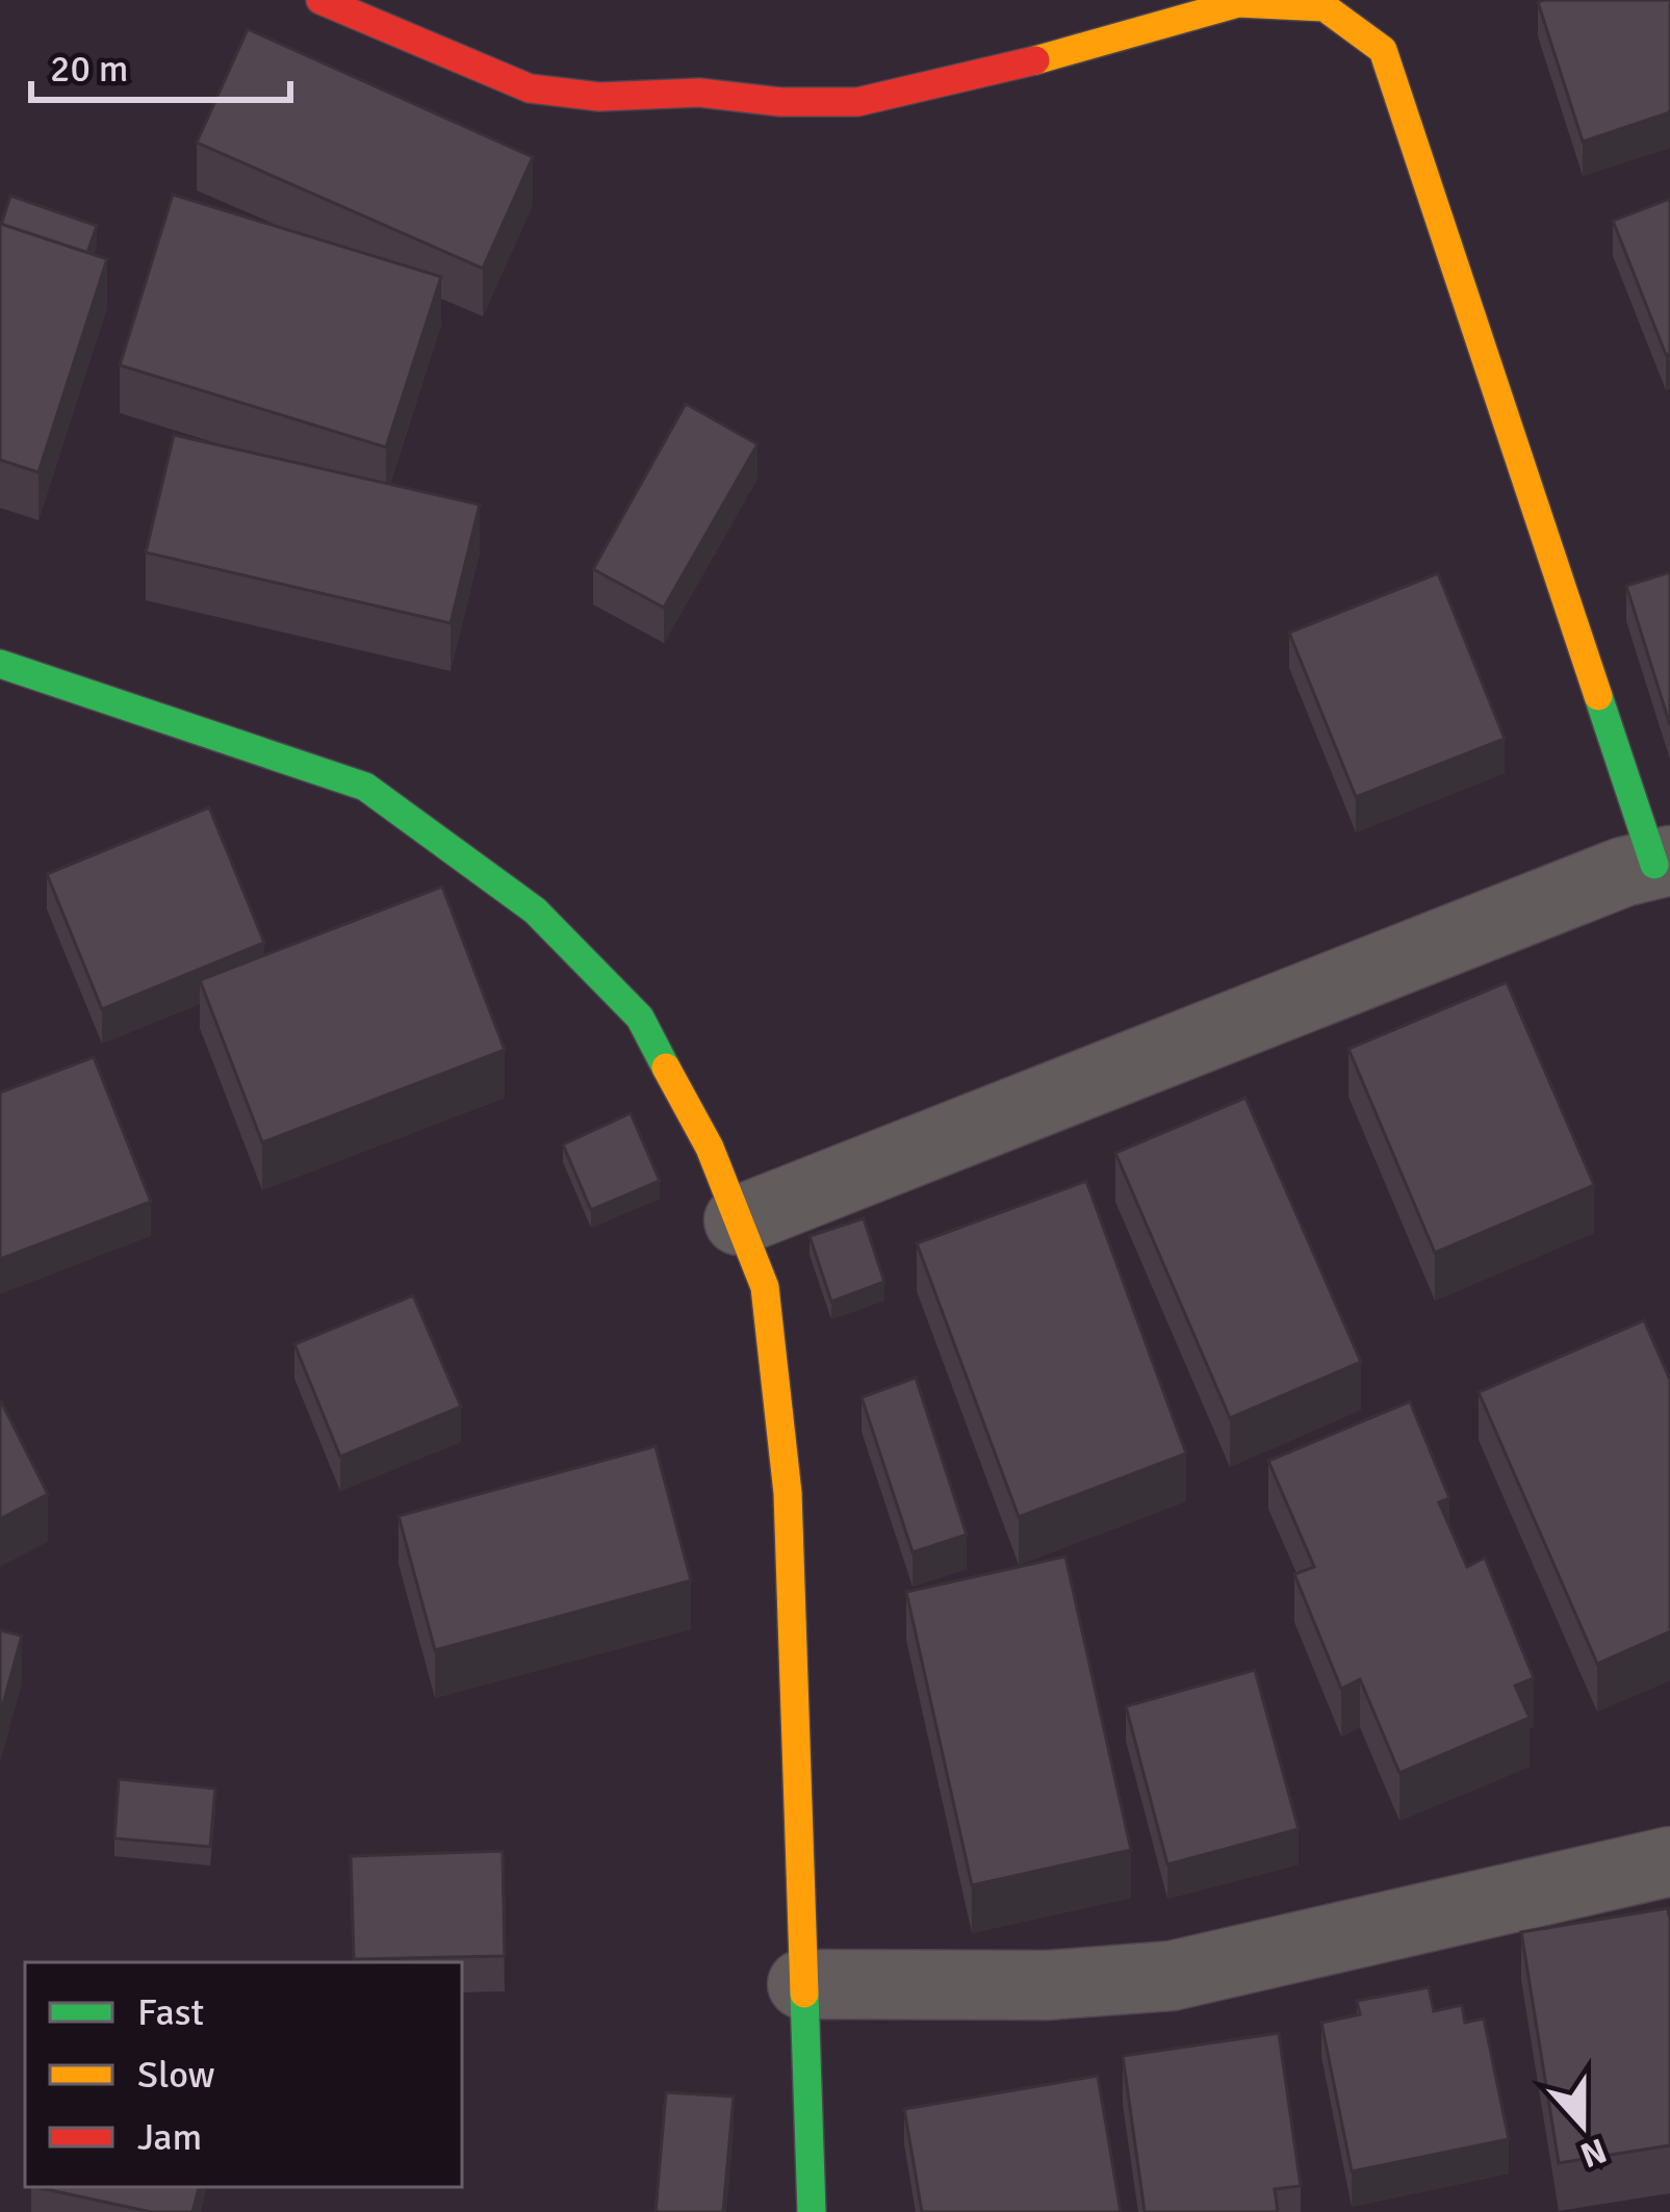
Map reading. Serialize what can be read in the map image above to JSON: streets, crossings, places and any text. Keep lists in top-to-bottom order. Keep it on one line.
{"legend":["Fast","Slow","Jam"],"scale_bar":"20 m","north":"bottom"}
